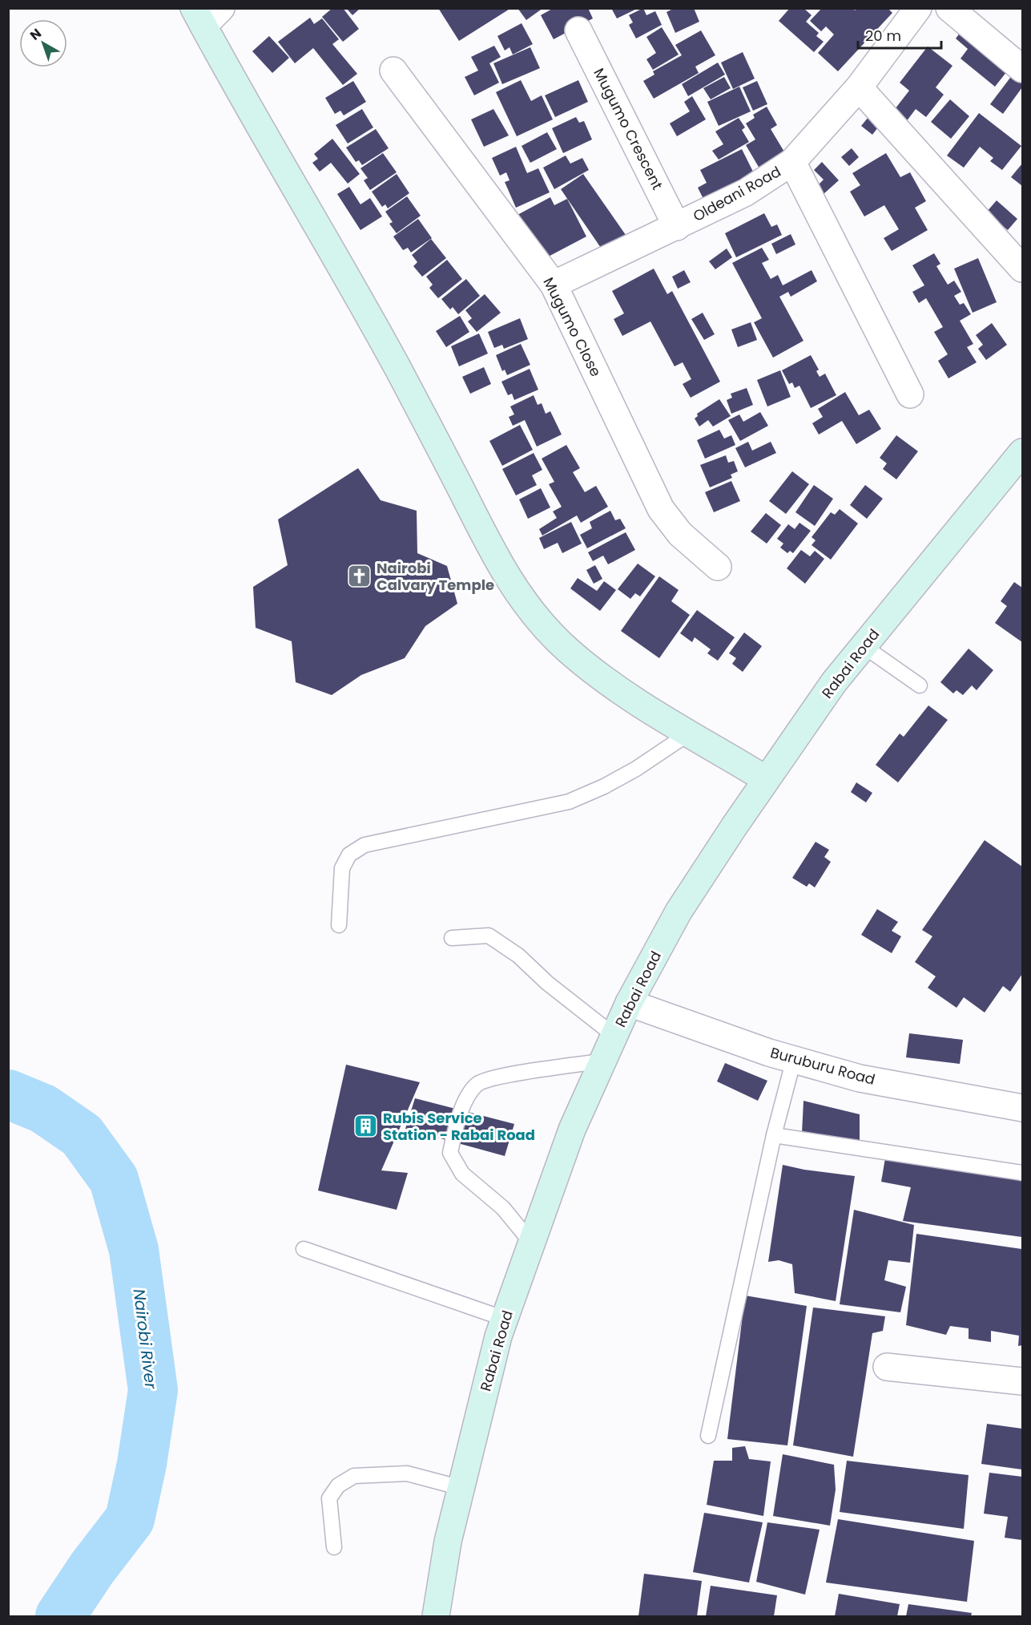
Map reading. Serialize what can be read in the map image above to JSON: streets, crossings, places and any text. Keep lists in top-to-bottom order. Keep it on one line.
{"streets":{"main road":["Rabai Road"],"street":["Mugumo Crescent","Oldeani Road","Mugumo Close","Buruburu Road"]},"crossings":[["Mugumo Crescent","Oldeani Road"],["Oldeani Road","Mugumo Close"],["Rabai Road","Buruburu Road"]],"water":["Nairobi River"],"places":{"church":["Nairobi Calvary Temple"],"building":["Rubis Service Station - Rabai Road"]},"scale_bar":"20 m","north":"top left"}
